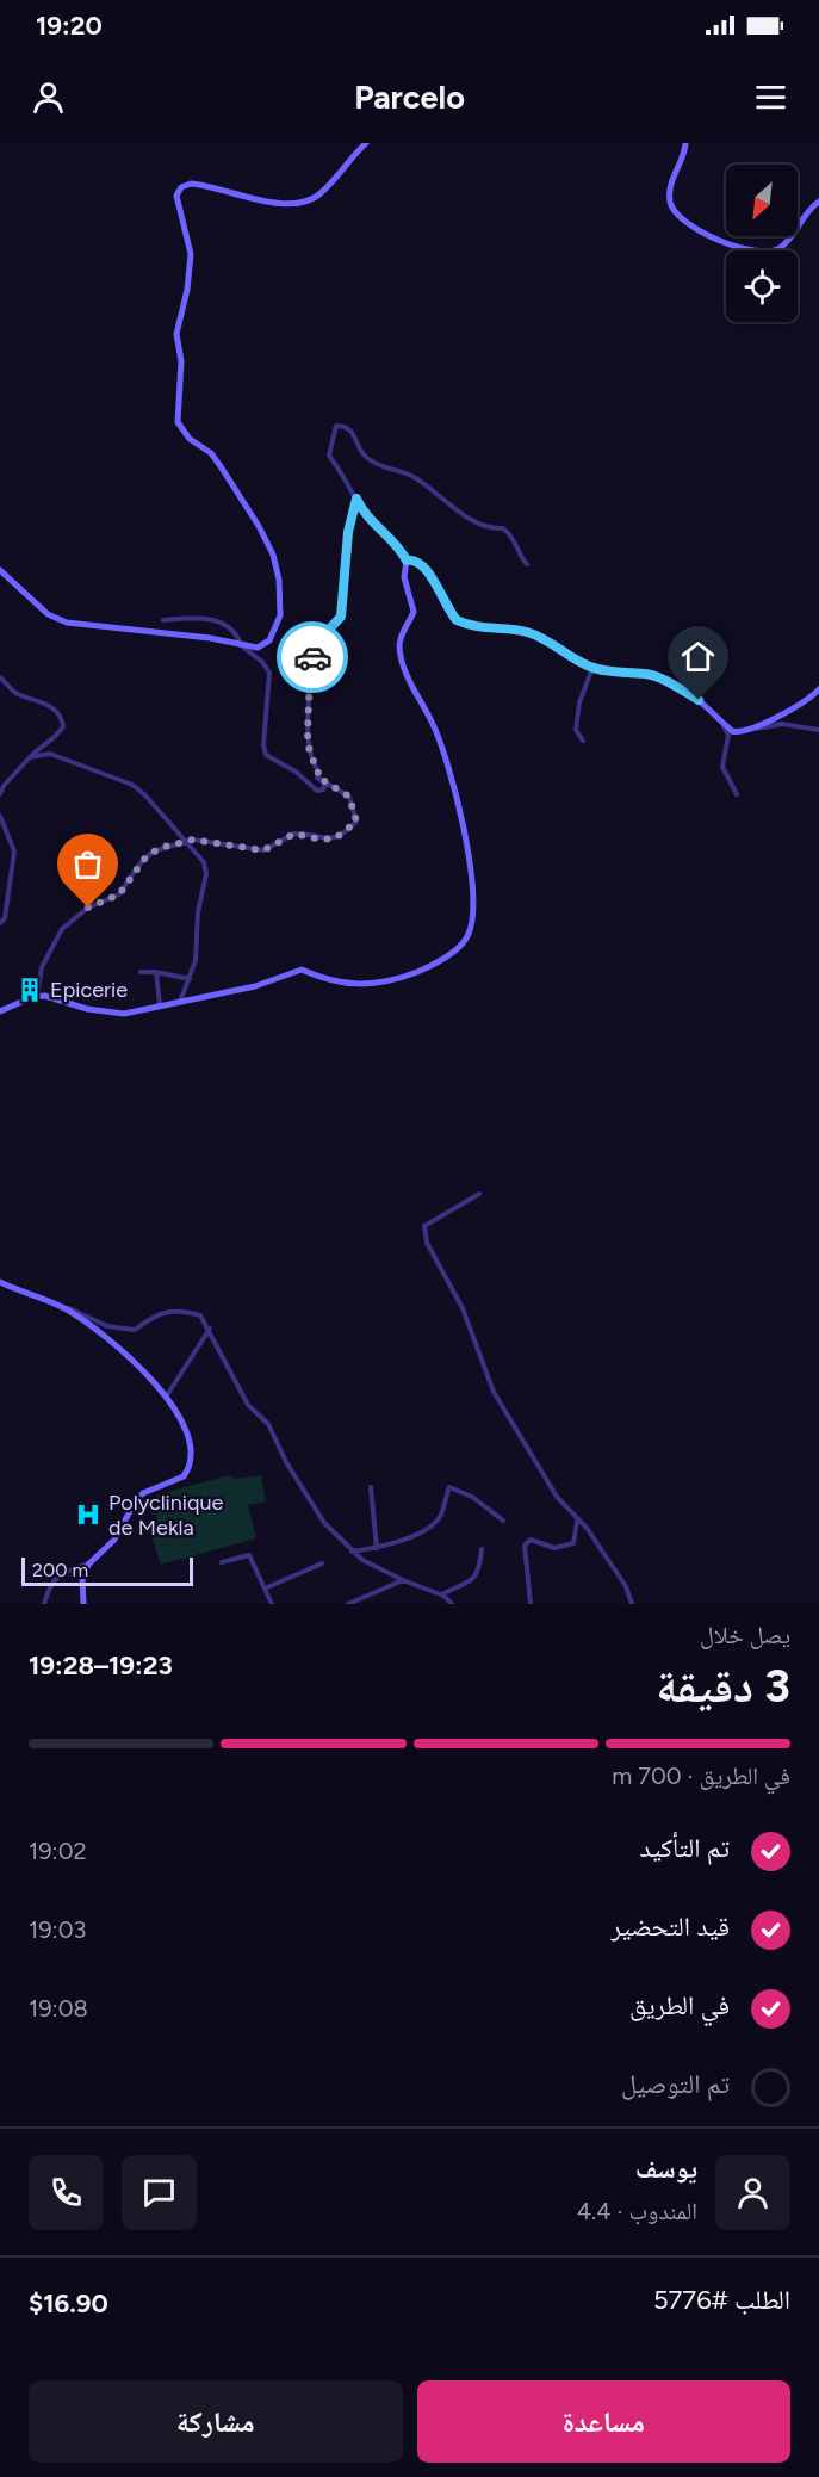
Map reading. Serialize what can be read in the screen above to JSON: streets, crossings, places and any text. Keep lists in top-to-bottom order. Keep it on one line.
{"places":{"building":["Epicerie"],"hospital":["Polyclinique de Mekla"]},"scale_bar":"200 m","north":"bottom left","page":{"status":"19:20","header":"Parcelo","scale":"200 m","heading":["3 دقيقة","يصل خلال","19:23–19:28"],"panel":["يوسف","المندوب · 4.4","الطلب #5776","$16.90"],"bar":"في الطريق · 700 m","list":[["تم التأكيد","19:02"],["قيد التحضير","19:03"],["في الطريق","19:08"],"تم التوصيل"],"buttons":["مساعدة","مشاركة"]}}
